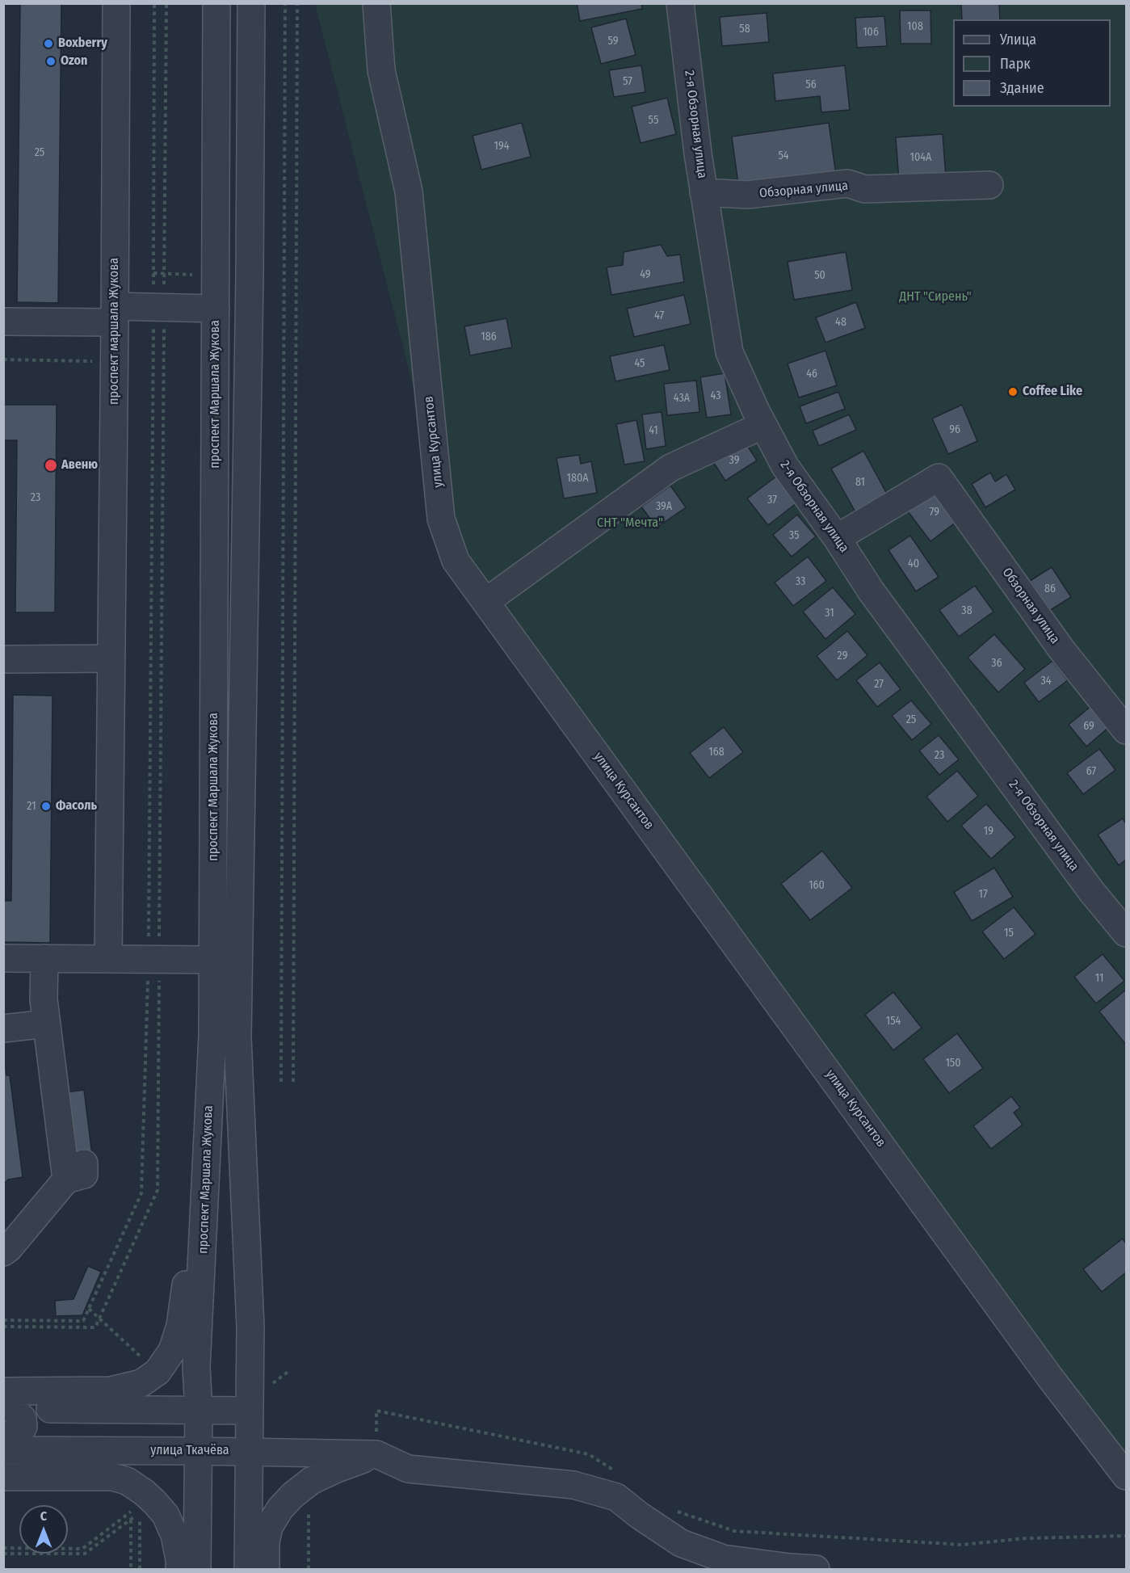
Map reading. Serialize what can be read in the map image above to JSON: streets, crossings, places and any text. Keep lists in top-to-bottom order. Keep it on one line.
{"streets":{"street":["2-я Обзорная улица","Обзорная улица","проспект маршала Жукова","проспект Маршала Жукова","улица Курсантов","улица Ткачёва"]},"crossings":[["2-я Обзорная улица","Обзорная улица"],["проспект Маршала Жукова","улица Ткачёва"]],"parks":["ДНТ \"Сирень\"","СНТ \"Мечта\""],"places":["Boxberry","Ozon","Coffee Like","Авеню","Фасоль"],"house_numbers":["108","58","106","59","57","56","55","194","25","54","104А","49","50","47","48","186","45","46","43","43А","96","41","39","180А","81","23","37","39А","79","35","40","33","86","38","31","29","36","34","27","25","69","168","23","67","21","19","160","17","15","11","154","150"],"legend":["Улица","Парк","Здание"],"north":"top"}
